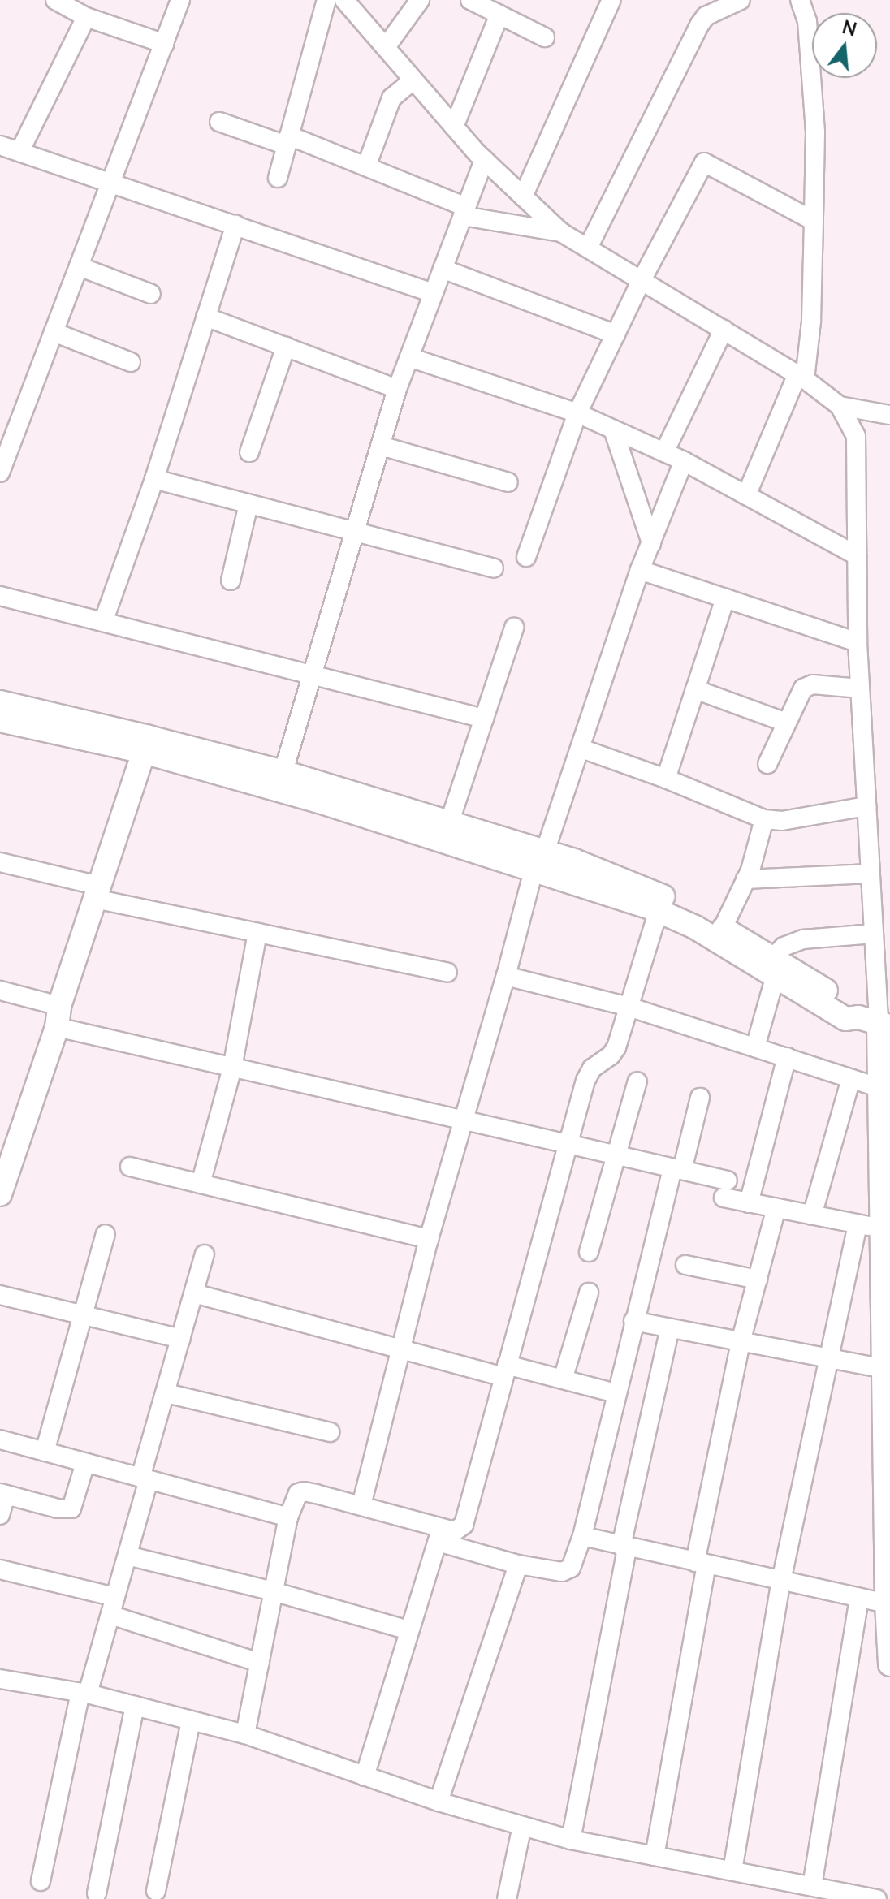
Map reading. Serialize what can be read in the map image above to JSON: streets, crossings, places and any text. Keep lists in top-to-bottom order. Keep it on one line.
{"north":"top"}
